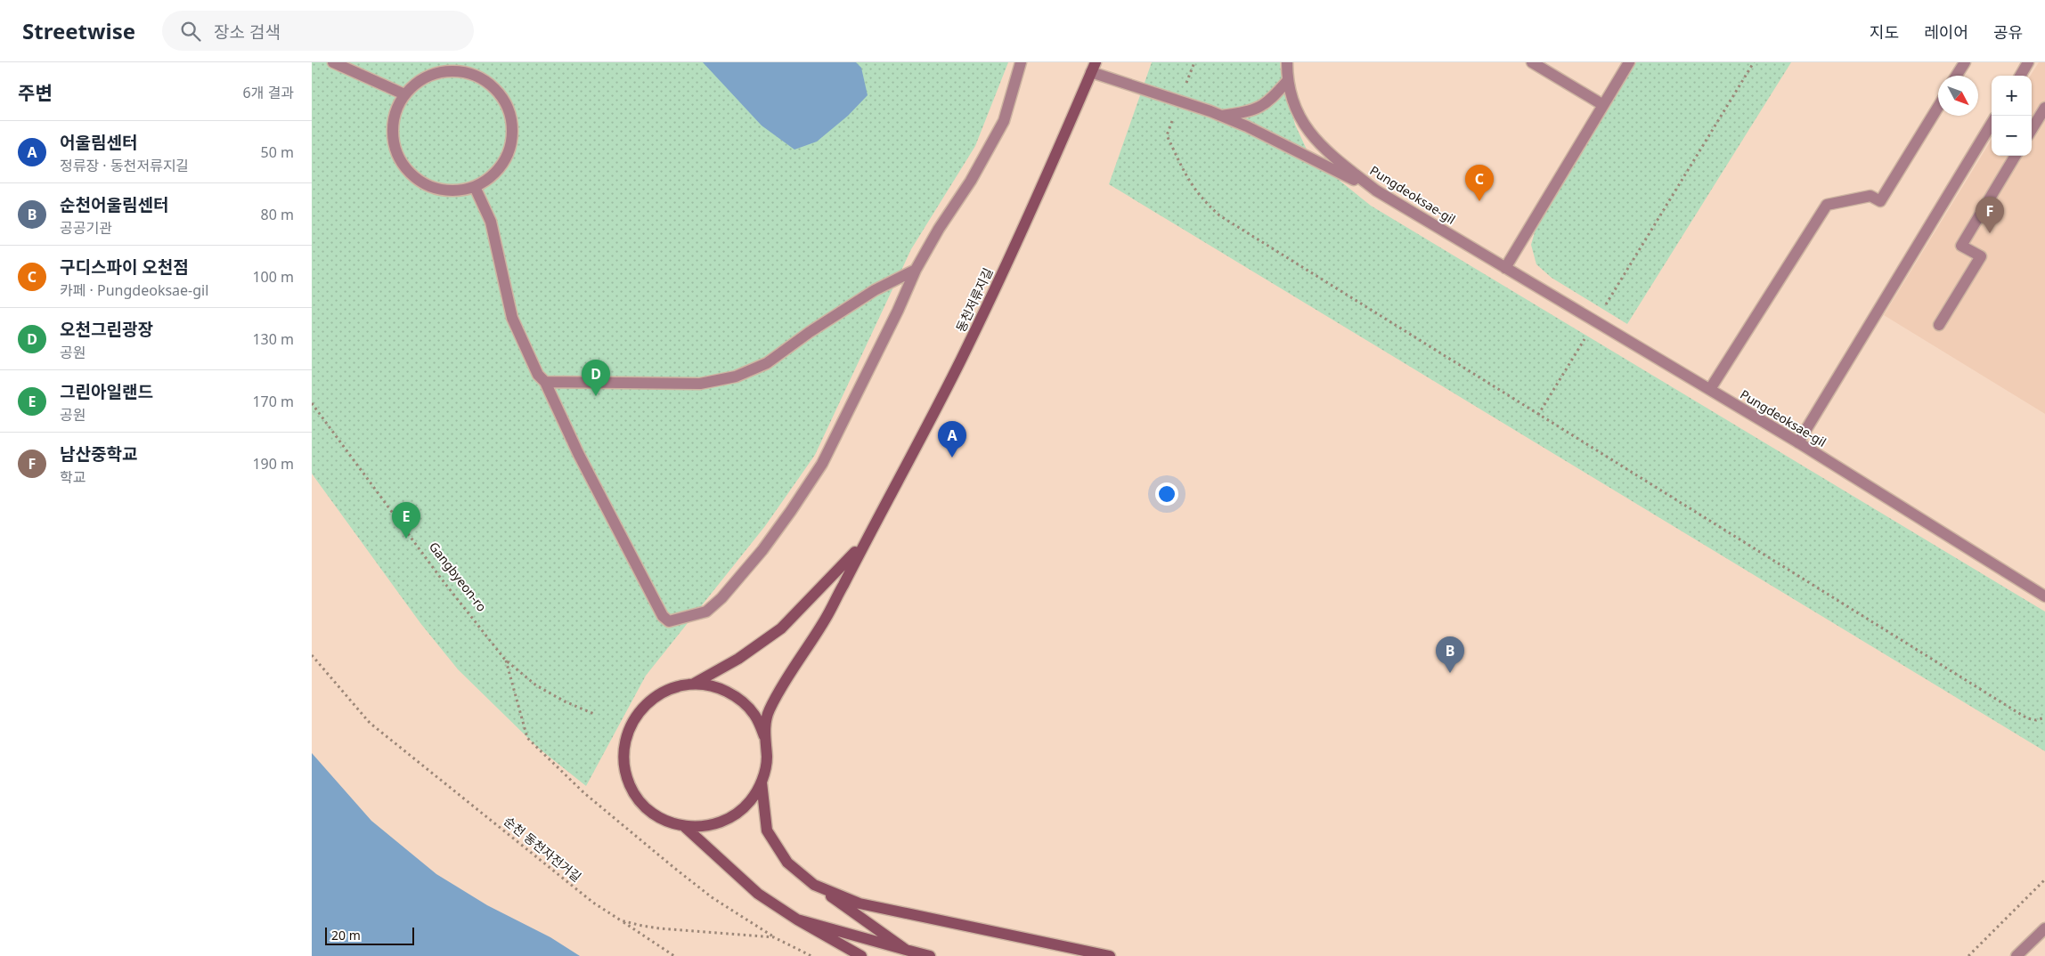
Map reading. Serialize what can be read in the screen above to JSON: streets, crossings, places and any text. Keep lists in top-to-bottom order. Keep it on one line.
{"streets":{"main road":["동천저류지길"],"street":["Pungdeoksae-gil"],"path":["Gangbyeon-ro","순천 동천자전거길"]},"scale_bar":"20 m","north":"bottom right","page":{"header":"Streetwise","search":"장소 검색","nav":["지도","레이어","공유"],"heading":["주변","6개 결과"],"map_buttons":["+","−"],"list":[{"mark":"A","name":"어울림센터","note":"정류장 · 동천저류지길","value":"50 m"},{"mark":"B","name":"순천어울림센터","note":"공공기관","value":"80 m"},{"mark":"C","name":"구디스파이 오천점","note":"카페 · Pungdeoksae-gil","value":"100 m"},{"mark":"D","name":"오천그린광장","note":"공원","value":"130 m"},{"mark":"E","name":"그린아일랜드","note":"공원","value":"170 m"},{"mark":"F","name":"남산중학교","note":"학교","value":"190 m"}],"pins":["C","F","D","A","E","B"],"scale":"20 m"}}
